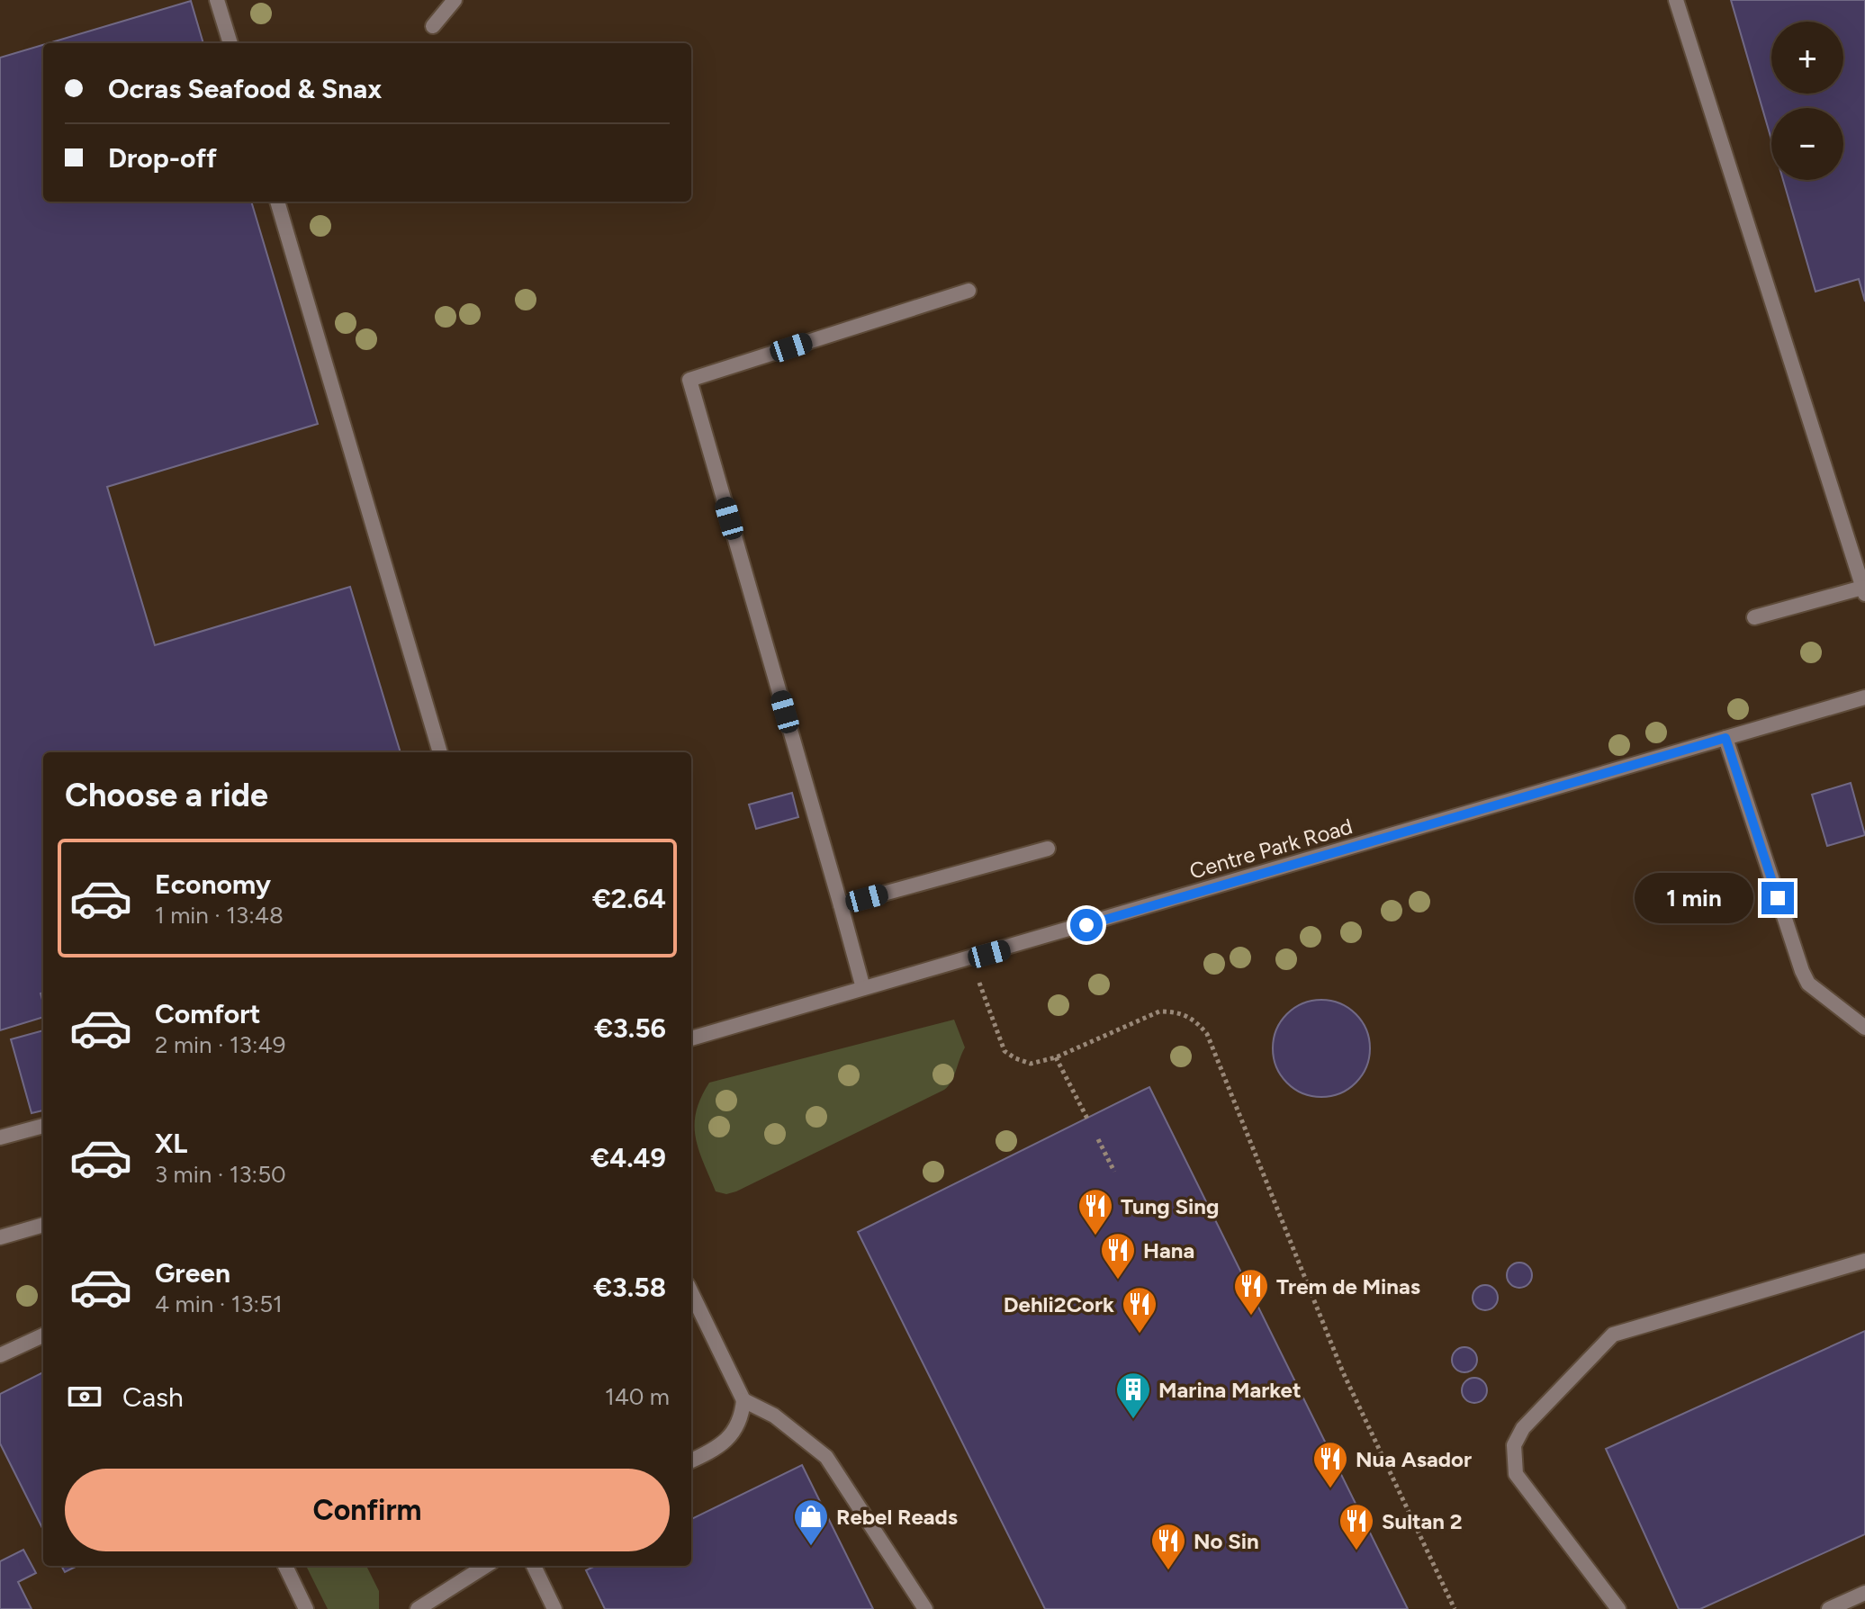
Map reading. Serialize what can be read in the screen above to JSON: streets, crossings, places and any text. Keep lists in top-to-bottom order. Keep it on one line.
{"streets":{"street":["Centre Park Road"]},"places":{"restaurant":["Tung Sing","Hana","Trem de Minas","Dehli2Cork","Nua Asador","Sultan 2","No Sin"],"building":["Marina Market"],"shop":["Rebel Reads"]},"page":{"map_buttons":["+","−"],"banner":["Ocras Seafood & Snax","Drop-off"],"heading":"Choose a ride","list":[{"name":"Economy","note":"1 min · 13:48","value":"€2.64"},{"name":"Comfort","note":"2 min · 13:49","value":"€3.56"},{"name":"XL","note":"3 min · 13:50","value":"€4.49"},{"name":"Green","note":"4 min · 13:51","value":"€3.58"}],"bubble":"1 min","pay":["Cash","140 m"],"buttons":"Confirm"}}
